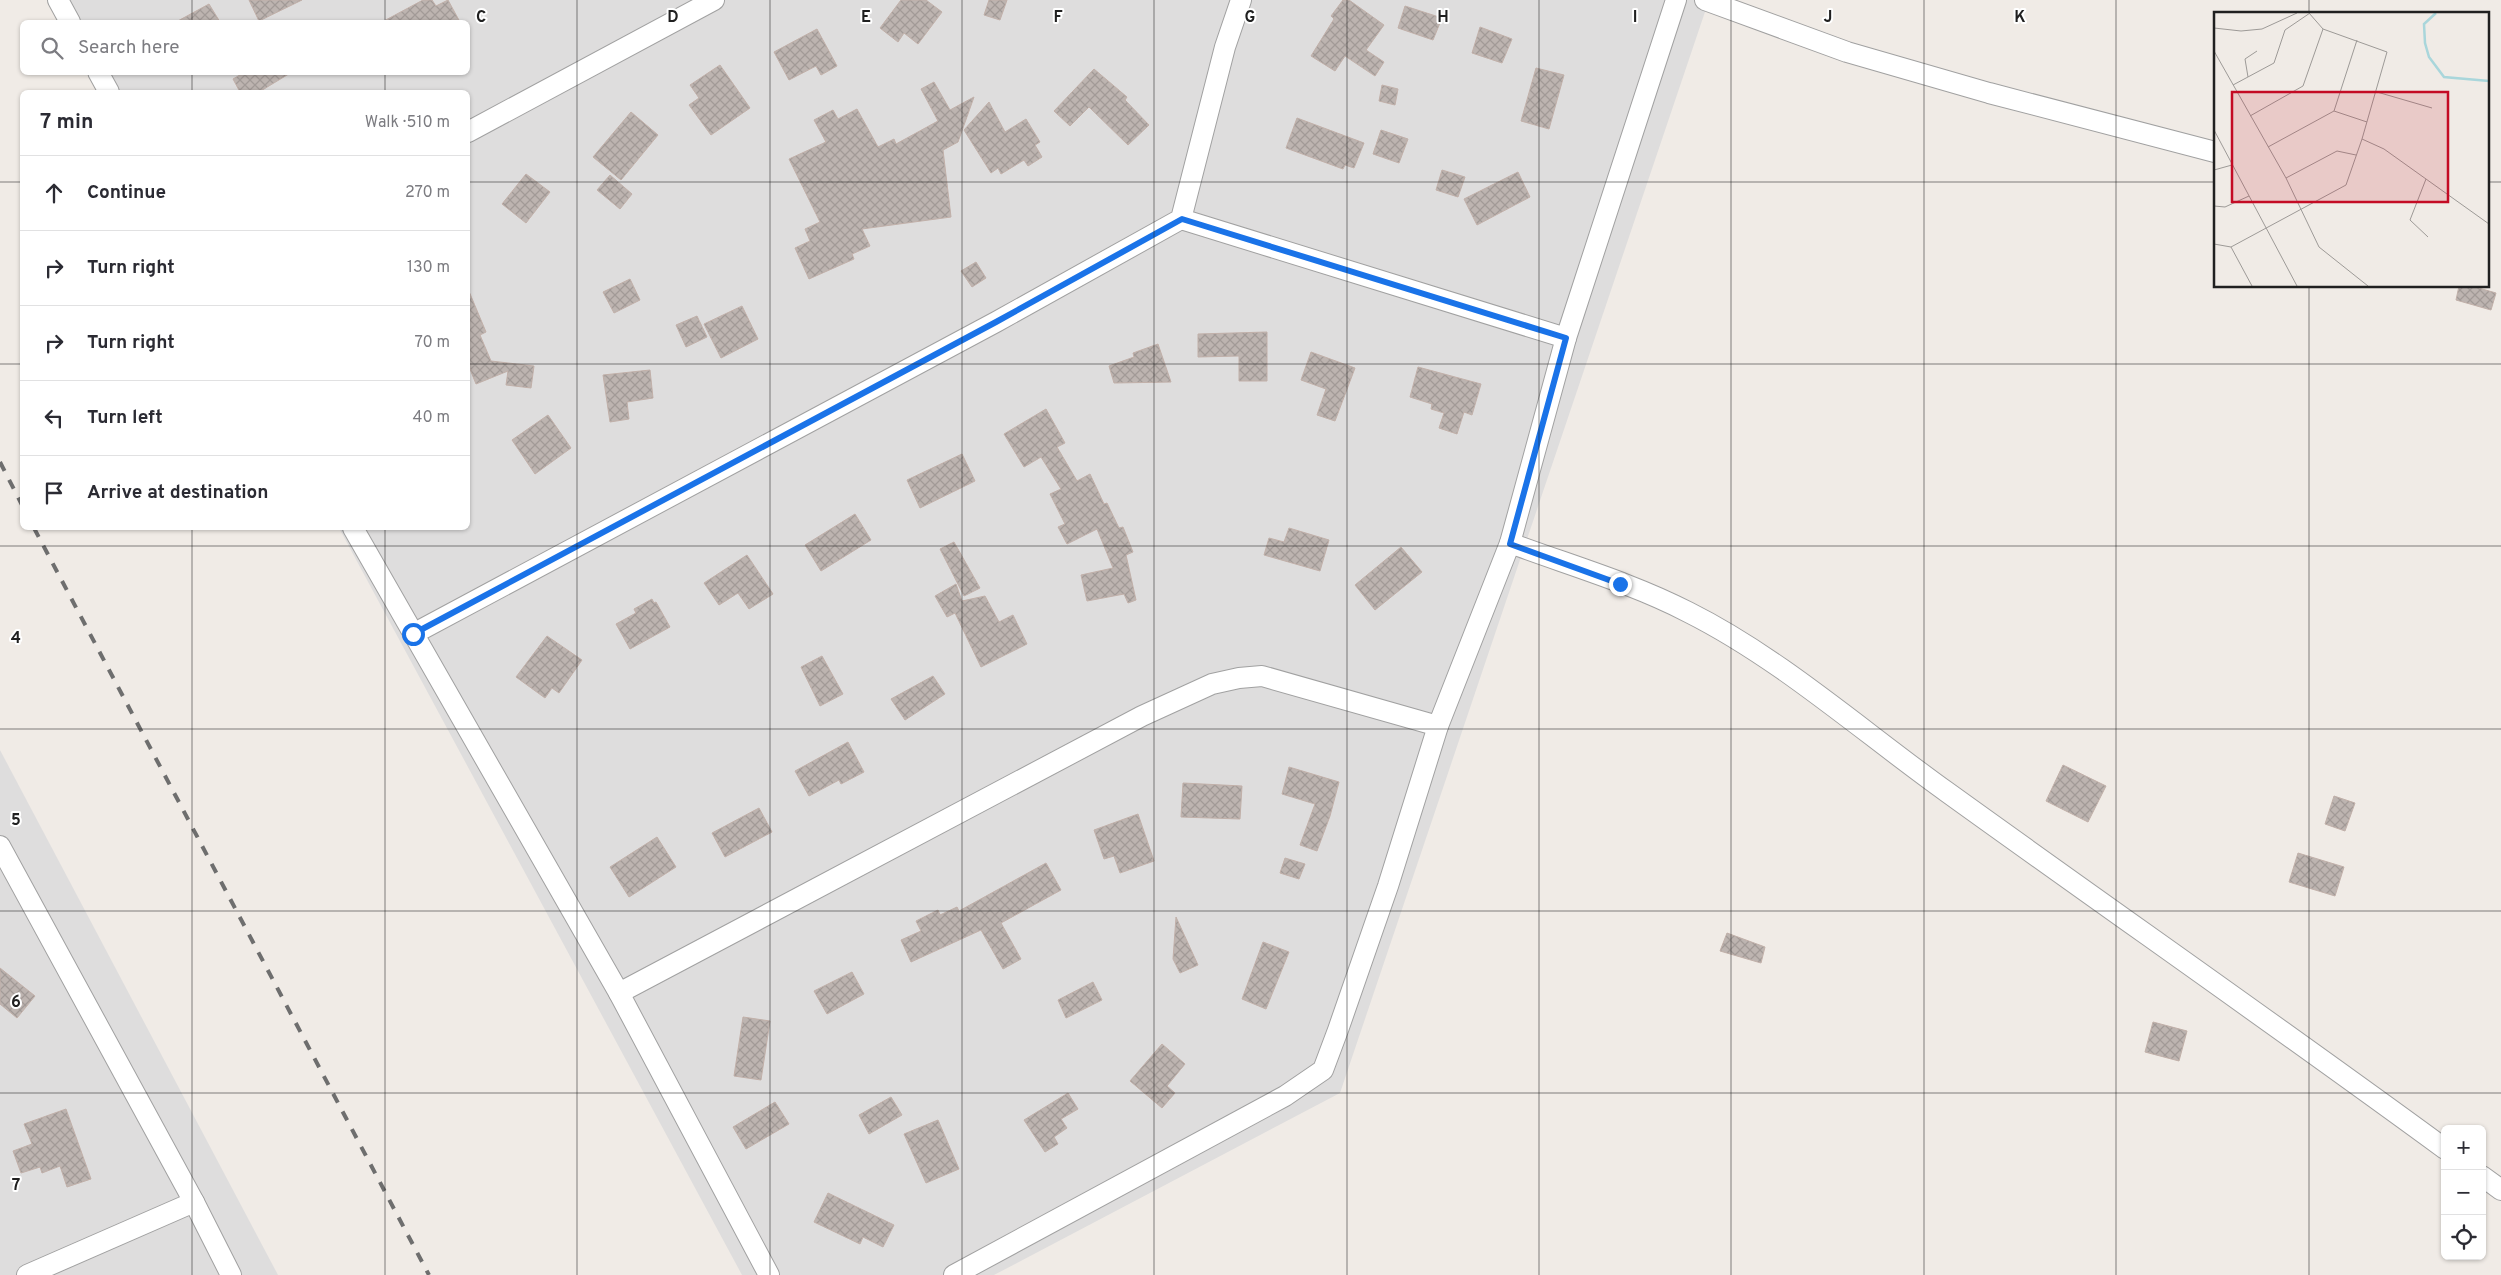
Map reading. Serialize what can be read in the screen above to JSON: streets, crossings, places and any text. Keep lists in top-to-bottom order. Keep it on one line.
{"page":{"search":"Search here","heading":["7 min","Walk · 510 m"],"list":[["Continue","270 m"],["Turn right","130 m"],["Turn right","70 m"],["Turn left","40 m"],"Arrive at destination"],"map_buttons":["+","−"]},"grid":{"columns":["C","D","E","F","G","H","I","J","K"],"rows":["4","5","6","7"]}}
